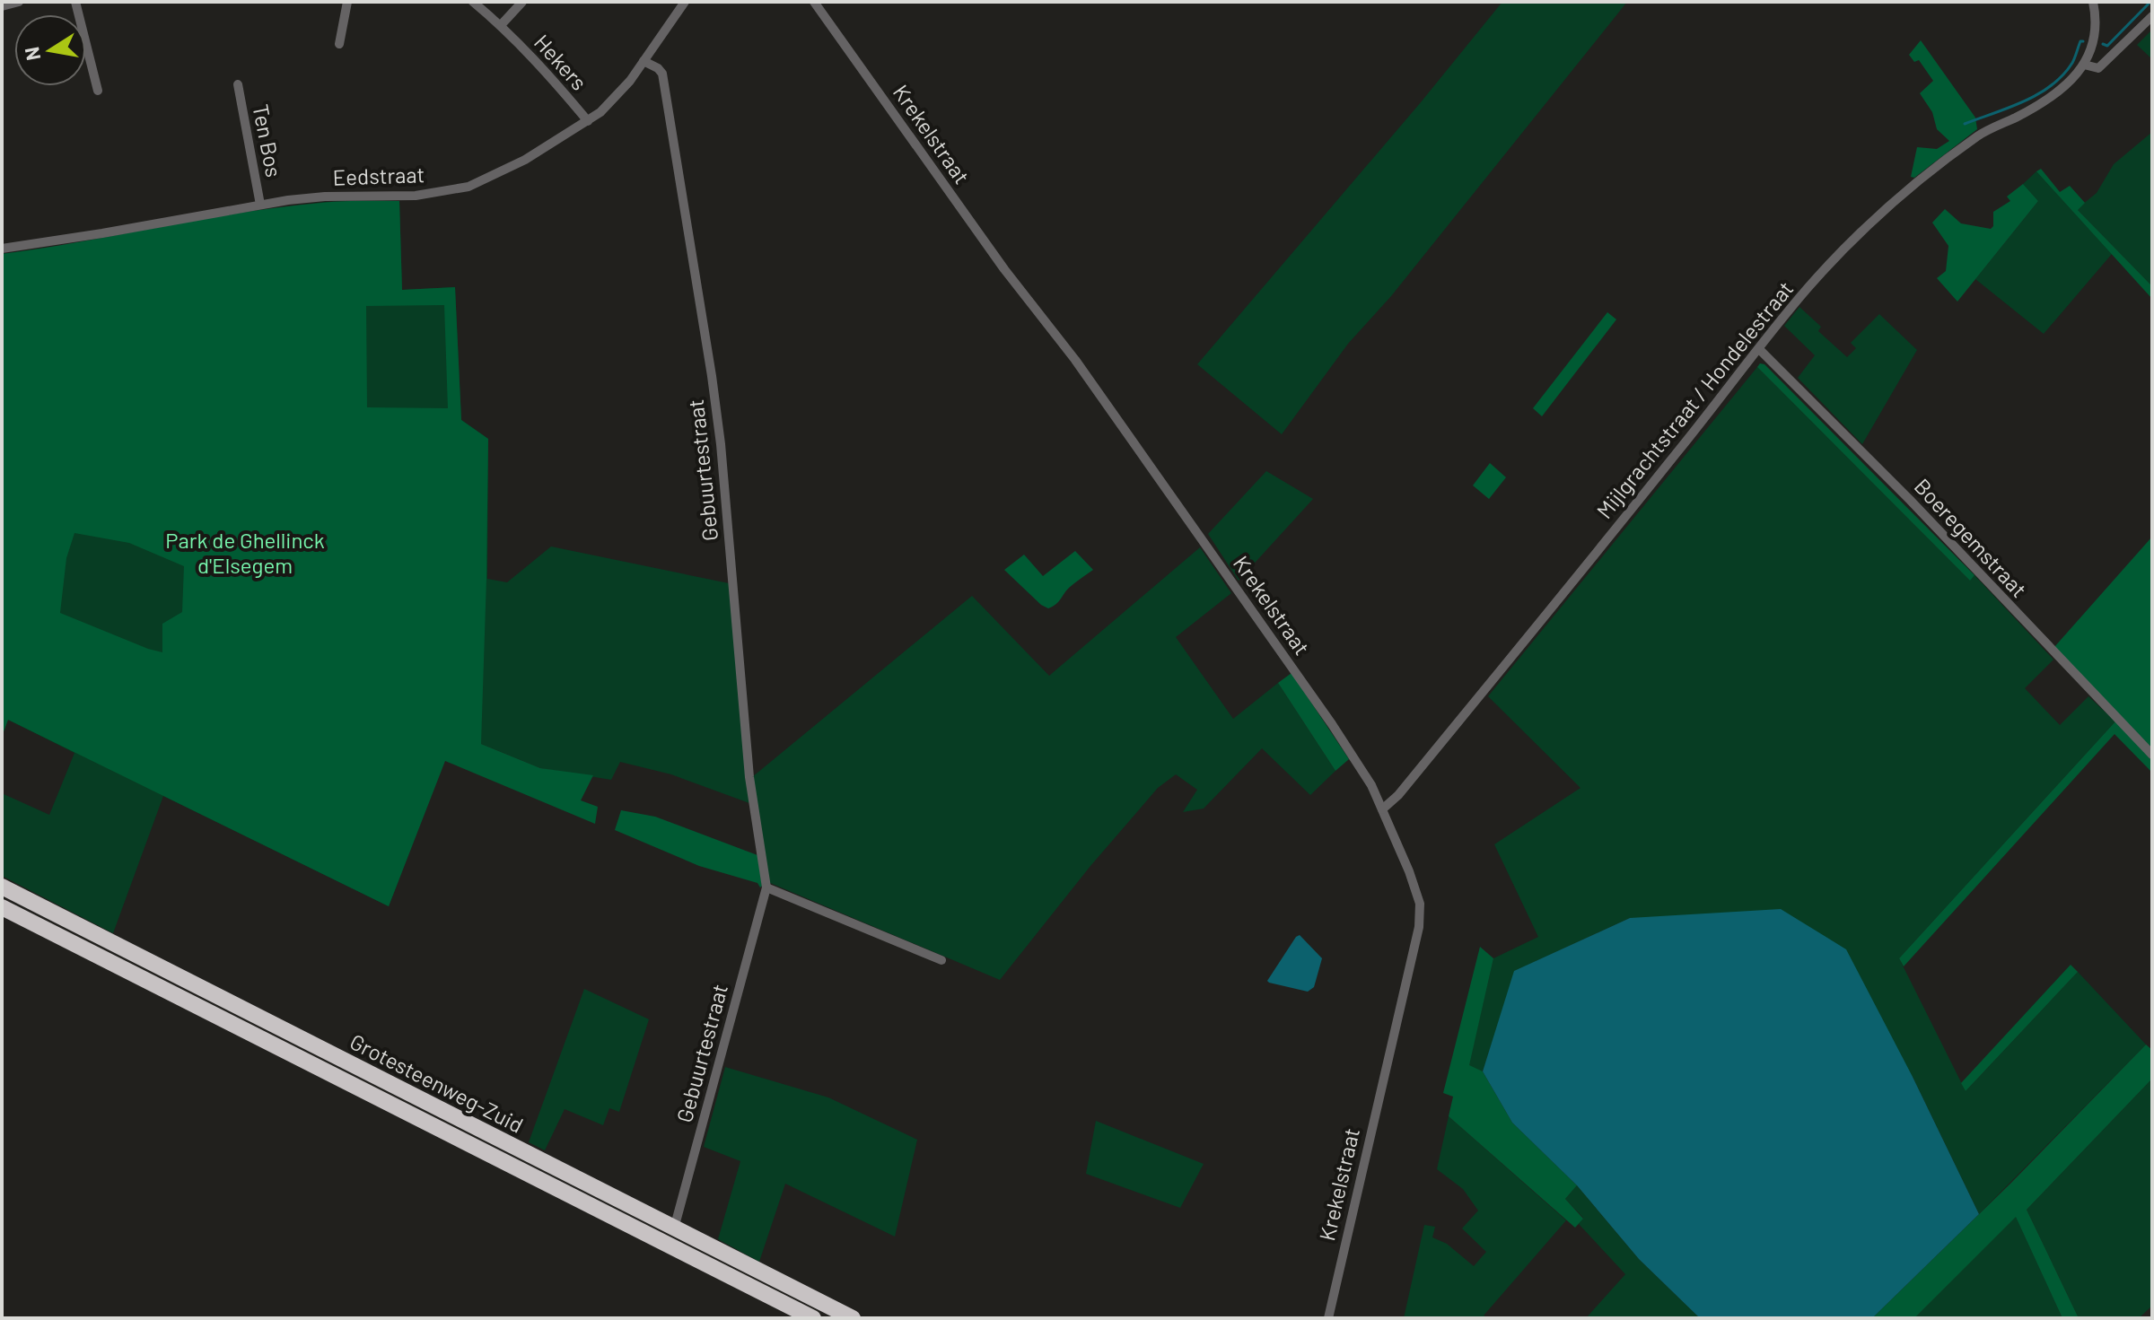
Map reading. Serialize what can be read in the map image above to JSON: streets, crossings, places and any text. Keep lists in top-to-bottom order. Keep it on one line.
{"streets":{"highway":["Grotesteenweg-Zuid"],"street":["Hekers","Krekelstraat","Ten Bos","Eedstraat","Mijlgrachtstraat / Hondelestraat","Gebuurtestraat","Boeregemstraat"]},"crossings":[["Hekers","Eedstraat"],["Krekelstraat","Mijlgrachtstraat / Hondelestraat"],["Ten Bos","Eedstraat"],["Eedstraat","Gebuurtestraat"],["Mijlgrachtstraat / Hondelestraat","Boeregemstraat"],["Gebuurtestraat","Grotesteenweg-Zuid"]],"parks":["Park de Ghellinck d'Elsegem"],"north":"left"}
